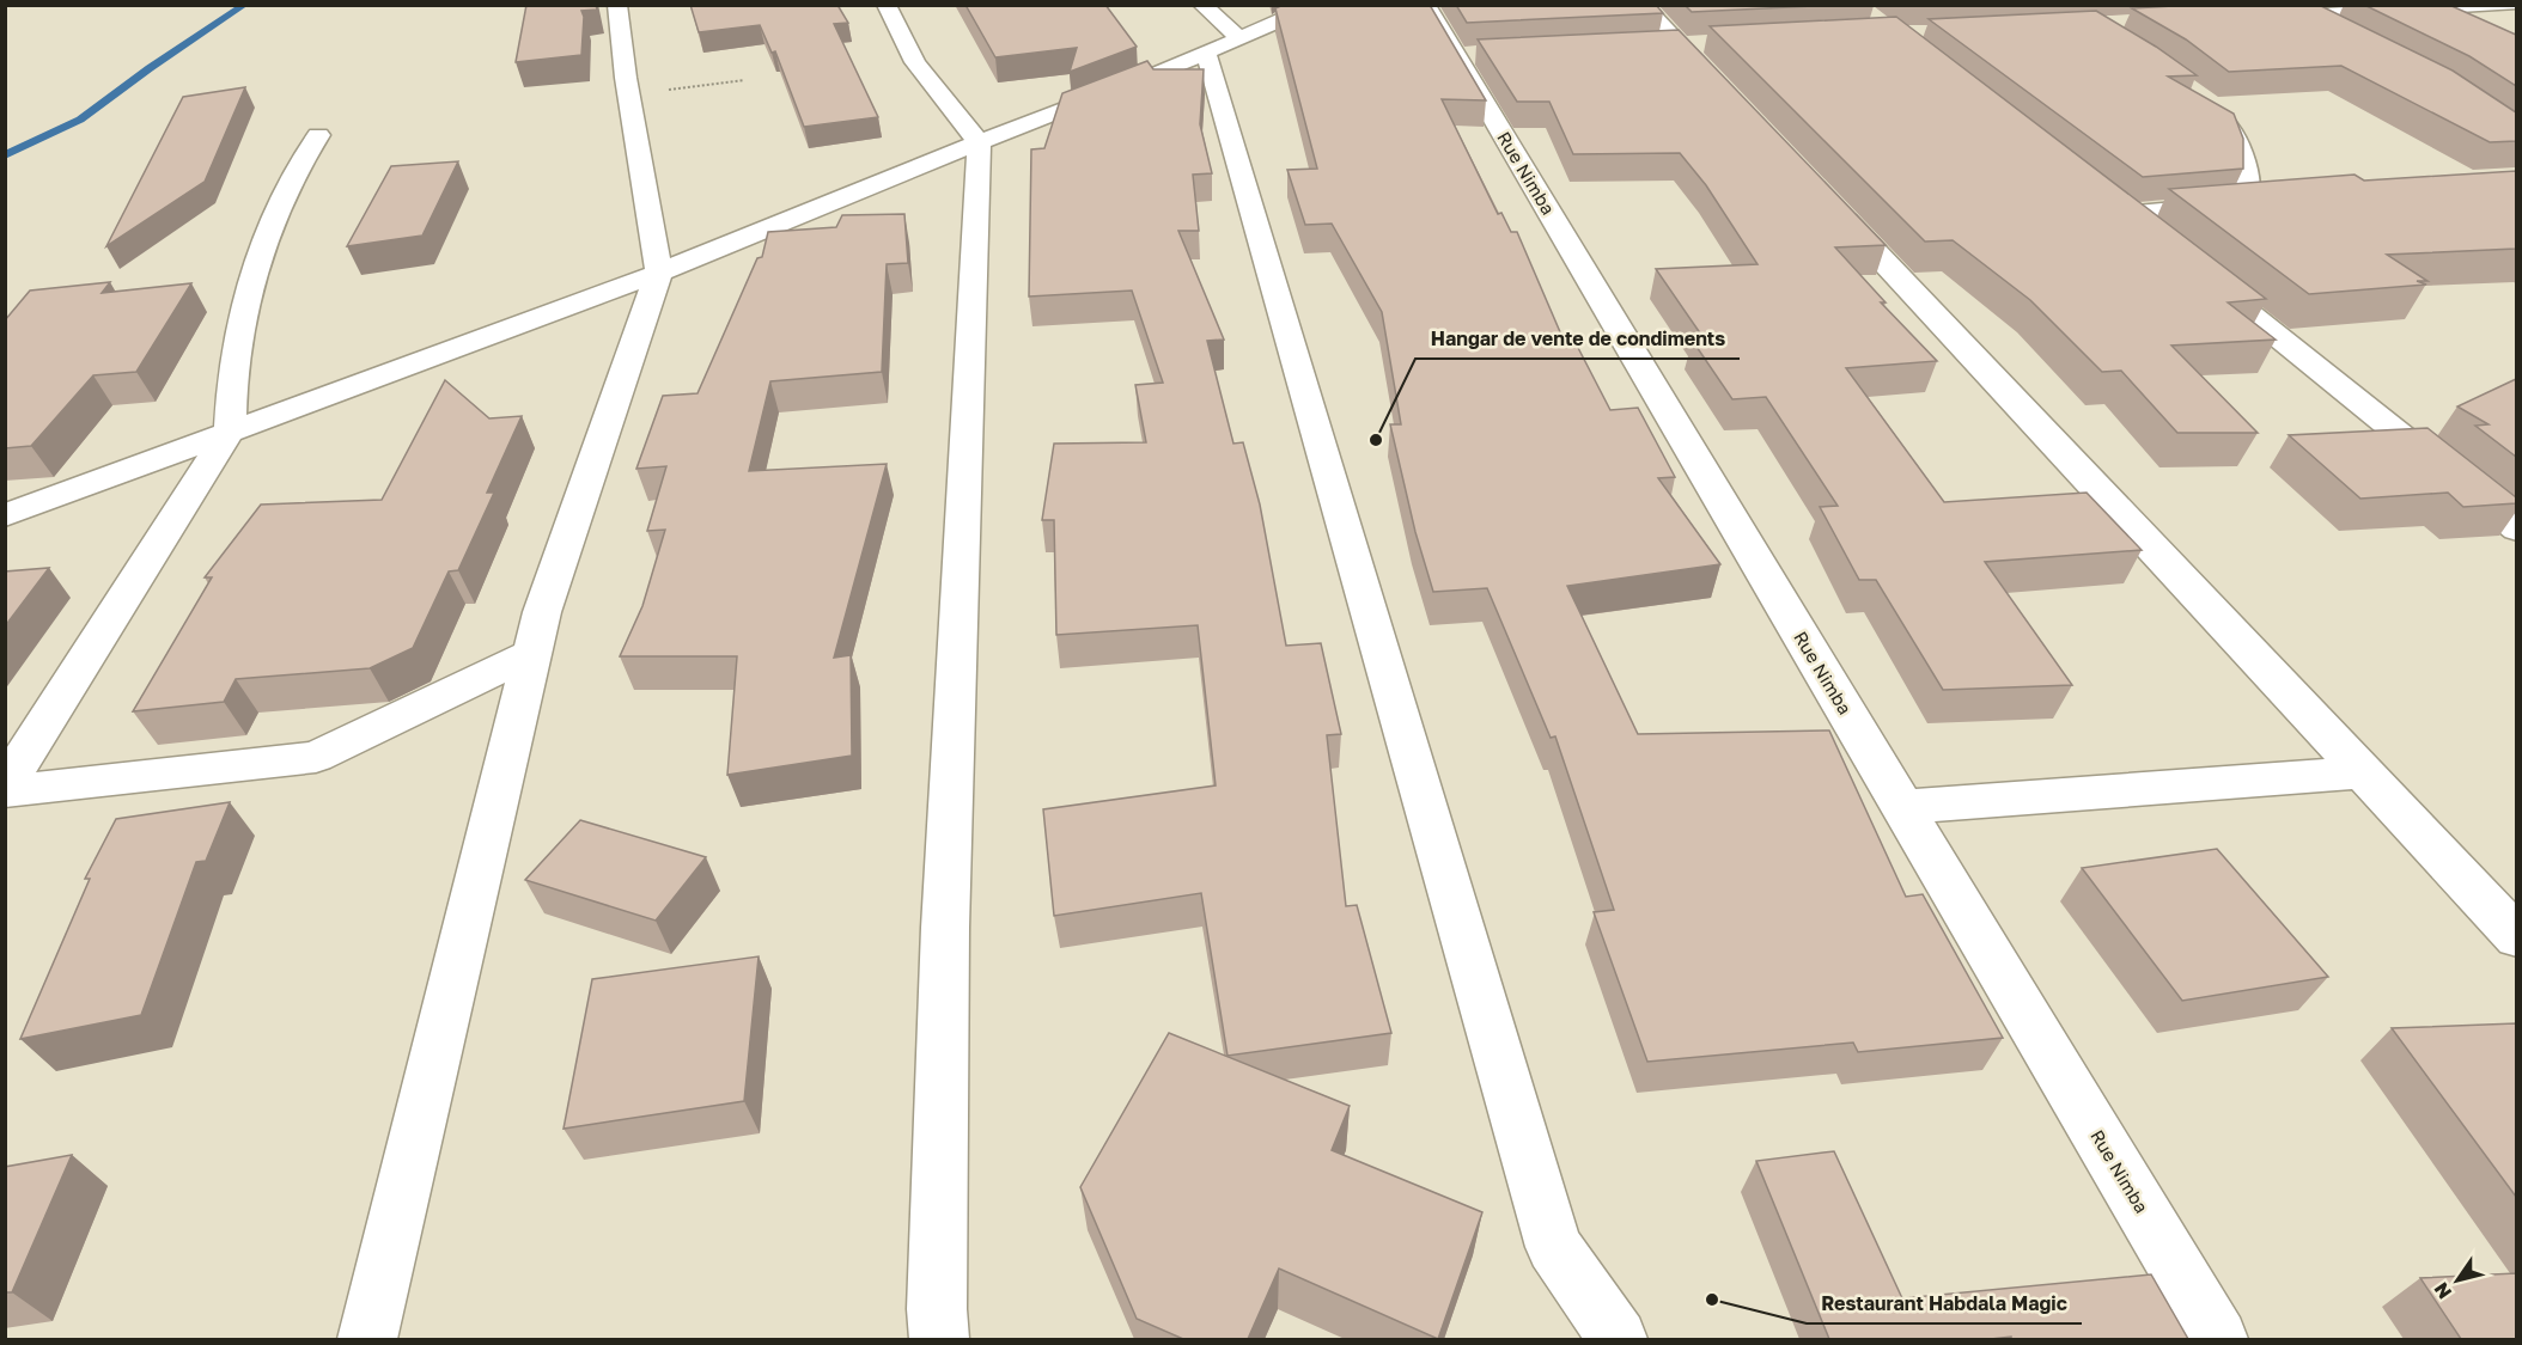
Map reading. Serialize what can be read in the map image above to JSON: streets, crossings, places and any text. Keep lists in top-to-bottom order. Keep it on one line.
{"streets":{"street":["Rue Nimba"]},"places":["Hangar de vente de condiments","Restaurant Habdala Magic"],"north":"bottom left"}
